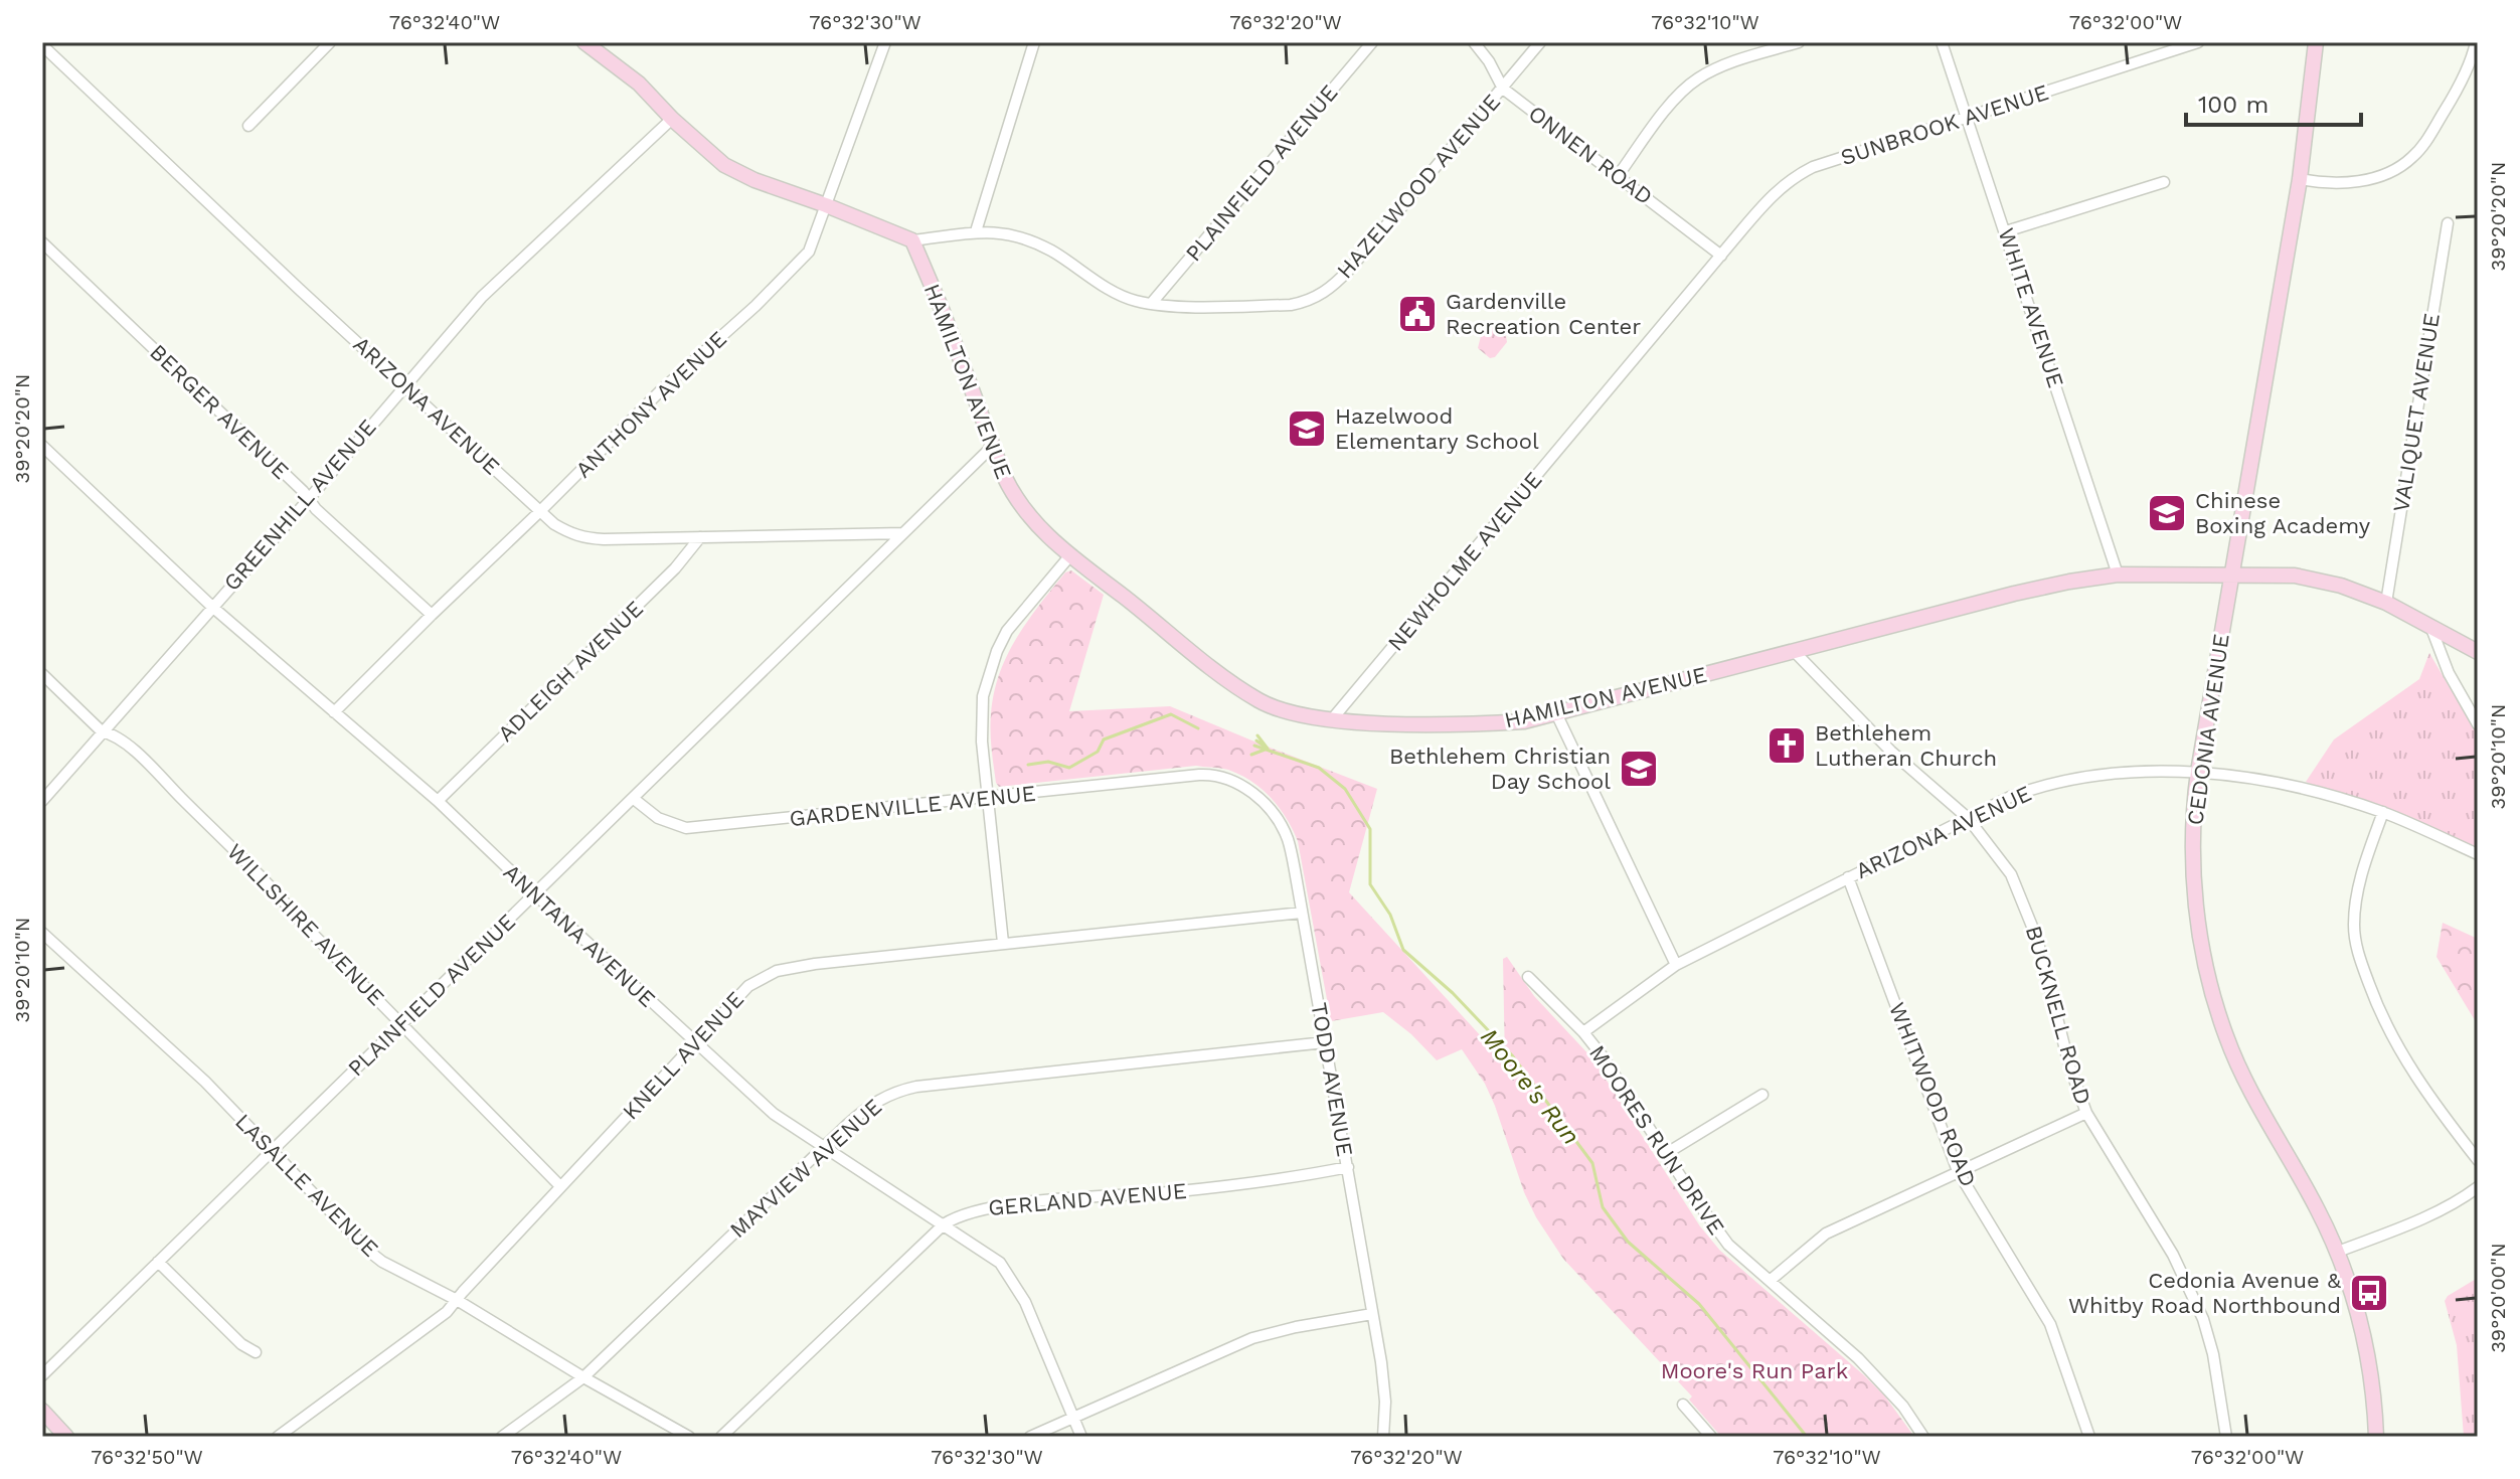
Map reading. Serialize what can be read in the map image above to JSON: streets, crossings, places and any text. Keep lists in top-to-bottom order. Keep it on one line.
{"streets":{"street":["SUNBROOK AVENUE","ONNEN ROAD","PLAINFIELD AVENUE","HAZELWOOD AVENUE","WHITE AVENUE","HAMILTON AVENUE","ANTHONY AVENUE","ARIZONA AVENUE","BERGER AVENUE","VALIQUET AVENUE","GREENHILL AVENUE","NEWHOLME AVENUE","ADLEIGH AVENUE","CEDONIA AVENUE","GARDENVILLE AVENUE","WILLSHIRE AVENUE","ANNTANA AVENUE","BUCKNELL ROAD","KNELL AVENUE","TODD AVENUE","WHITWOOD ROAD","MOORES RUN DRIVE","MAYVIEW AVENUE","LASALLE AVENUE","GERLAND AVENUE"]},"crossings":[["SUNBROOK AVENUE","ONNEN ROAD"],["SUNBROOK AVENUE","WHITE AVENUE"],["SUNBROOK AVENUE","NEWHOLME AVENUE"],["ONNEN ROAD","HAZELWOOD AVENUE"],["ONNEN ROAD","NEWHOLME AVENUE"],["PLAINFIELD AVENUE","HAZELWOOD AVENUE"],["PLAINFIELD AVENUE","HAMILTON AVENUE"],["PLAINFIELD AVENUE","ARIZONA AVENUE"],["PLAINFIELD AVENUE","GARDENVILLE AVENUE"],["PLAINFIELD AVENUE","WILLSHIRE AVENUE"],["PLAINFIELD AVENUE","ANNTANA AVENUE"],["PLAINFIELD AVENUE","LASALLE AVENUE"],["HAZELWOOD AVENUE","HAMILTON AVENUE"],["WHITE AVENUE","HAMILTON AVENUE"],["HAMILTON AVENUE","VALIQUET AVENUE"],["HAMILTON AVENUE","NEWHOLME AVENUE"],["HAMILTON AVENUE","CEDONIA AVENUE"],["HAMILTON AVENUE","BUCKNELL ROAD"],["ANTHONY AVENUE","ARIZONA AVENUE"],["ANTHONY AVENUE","BERGER AVENUE"],["ANTHONY AVENUE","ANNTANA AVENUE"],["ARIZONA AVENUE","GREENHILL AVENUE"],["ARIZONA AVENUE","ADLEIGH AVENUE"],["ARIZONA AVENUE","CEDONIA AVENUE"],["ARIZONA AVENUE","BUCKNELL ROAD"],["ARIZONA AVENUE","WHITWOOD ROAD"],["ARIZONA AVENUE","MOORES RUN DRIVE"],["BERGER AVENUE","GREENHILL AVENUE"],["GREENHILL AVENUE","WILLSHIRE AVENUE"],["GREENHILL AVENUE","ANNTANA AVENUE"],["ADLEIGH AVENUE","ANNTANA AVENUE"],["GARDENVILLE AVENUE","TODD AVENUE"],["WILLSHIRE AVENUE","KNELL AVENUE"],["ANNTANA AVENUE","KNELL AVENUE"],["ANNTANA AVENUE","MAYVIEW AVENUE"],["ANNTANA AVENUE","GERLAND AVENUE"],["KNELL AVENUE","TODD AVENUE"],["KNELL AVENUE","LASALLE AVENUE"],["TODD AVENUE","MAYVIEW AVENUE"],["TODD AVENUE","GERLAND AVENUE"],["MAYVIEW AVENUE","LASALLE AVENUE"]],"water":["Moore's Run"],"parks":["Moore's Run Park"],"places":{"public building":["Gardenville Recreation Center"],"school or university":["Hazelwood Elementary School","Chinese Boxing Academy","Bethlehem Christian Day School"],"church":["Bethlehem Lutheran Church"],"bus stop":["Cedonia Avenue & Whitby Road Northbound"]},"scale_bar":"100 m","coordinates":["76°32'40\"W","76°32'30\"W","76°32'20\"W","76°32'10\"W","76°32'00\"W","39°20'20\"N","39°20'10\"N","39°20'00\"N","76°32'50\"W"]}
